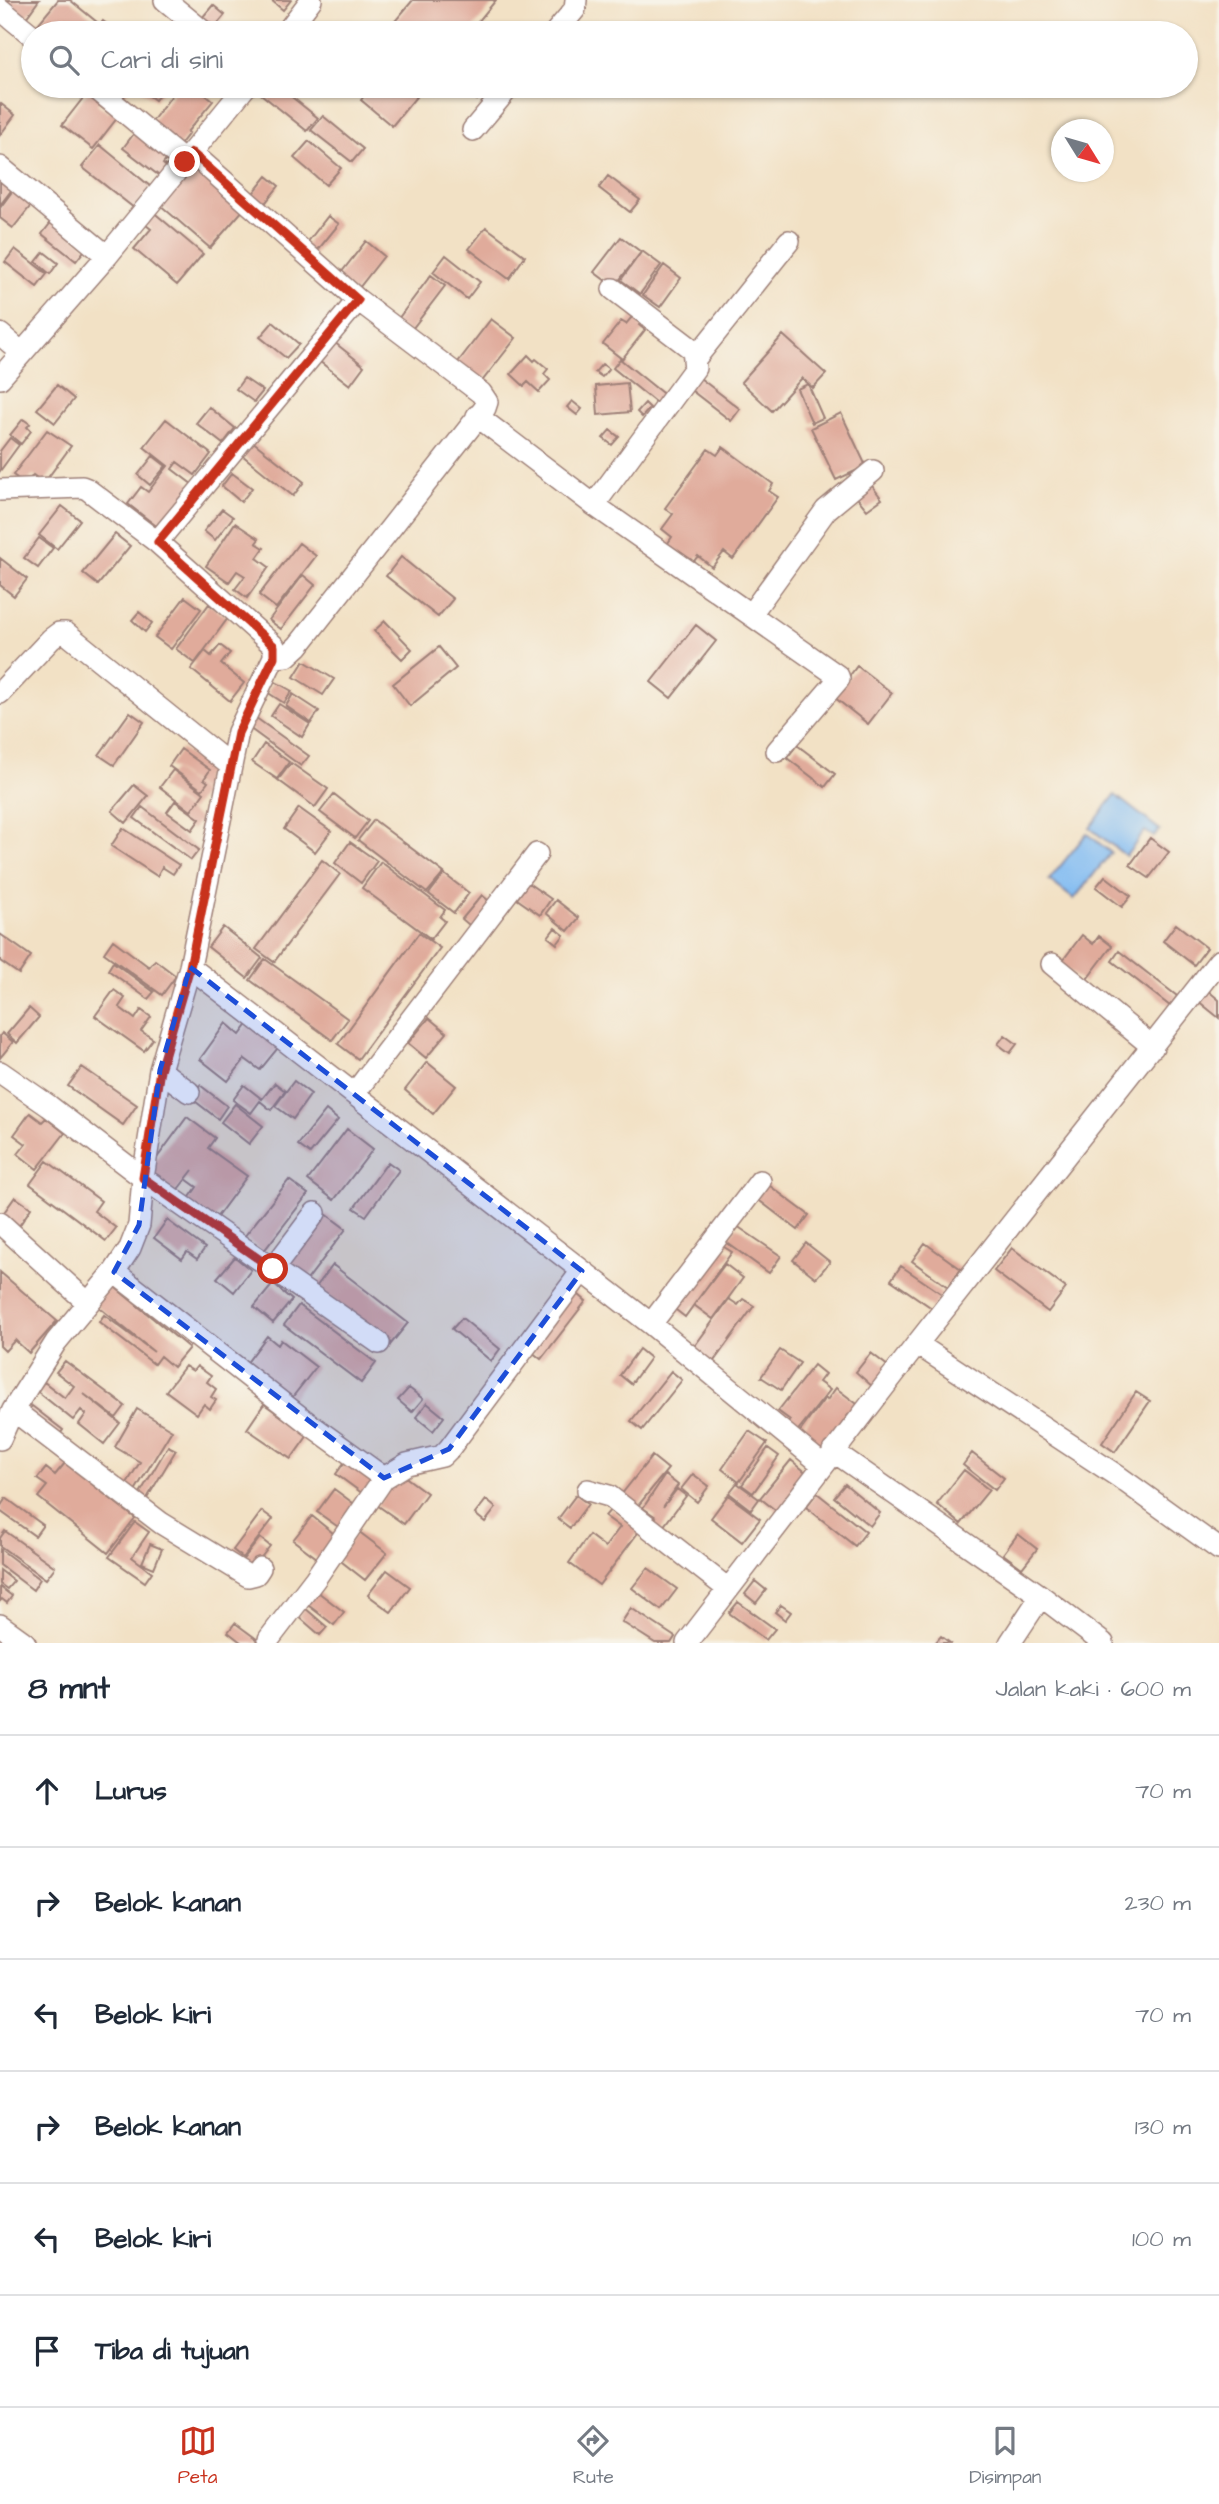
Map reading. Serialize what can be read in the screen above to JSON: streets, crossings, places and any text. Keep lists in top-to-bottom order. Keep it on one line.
{"north":"bottom right","page":{"search":"Cari di sini","heading":["8 mnt","Jalan kaki · 600 m"],"list":[["Lurus","70 m"],["Belok kanan","230 m"],["Belok kiri","70 m"],["Belok kanan","130 m"],["Belok kiri","100 m"],"Tiba di tujuan"],"nav":["Peta","Rute","Disimpan"]}}
